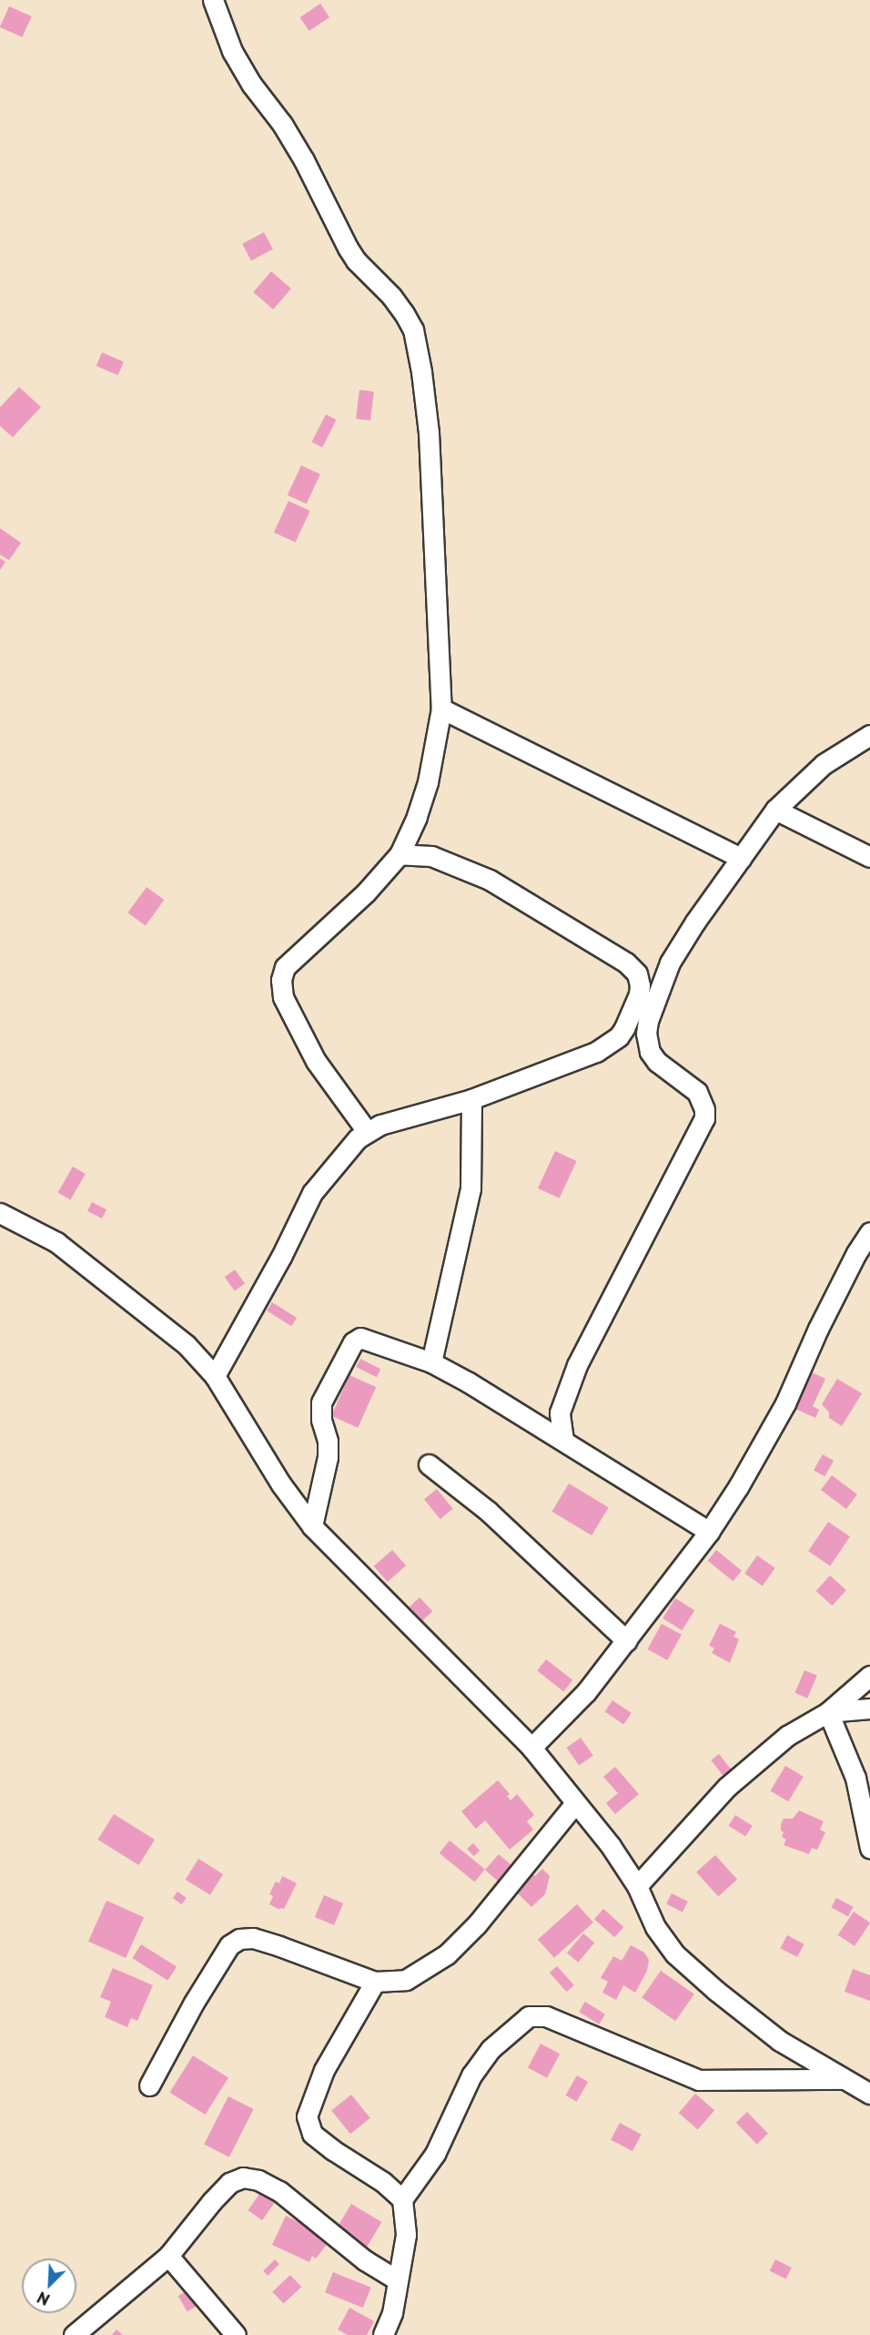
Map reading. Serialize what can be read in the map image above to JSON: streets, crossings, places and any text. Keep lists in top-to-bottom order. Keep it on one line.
{"north":"bottom left"}
